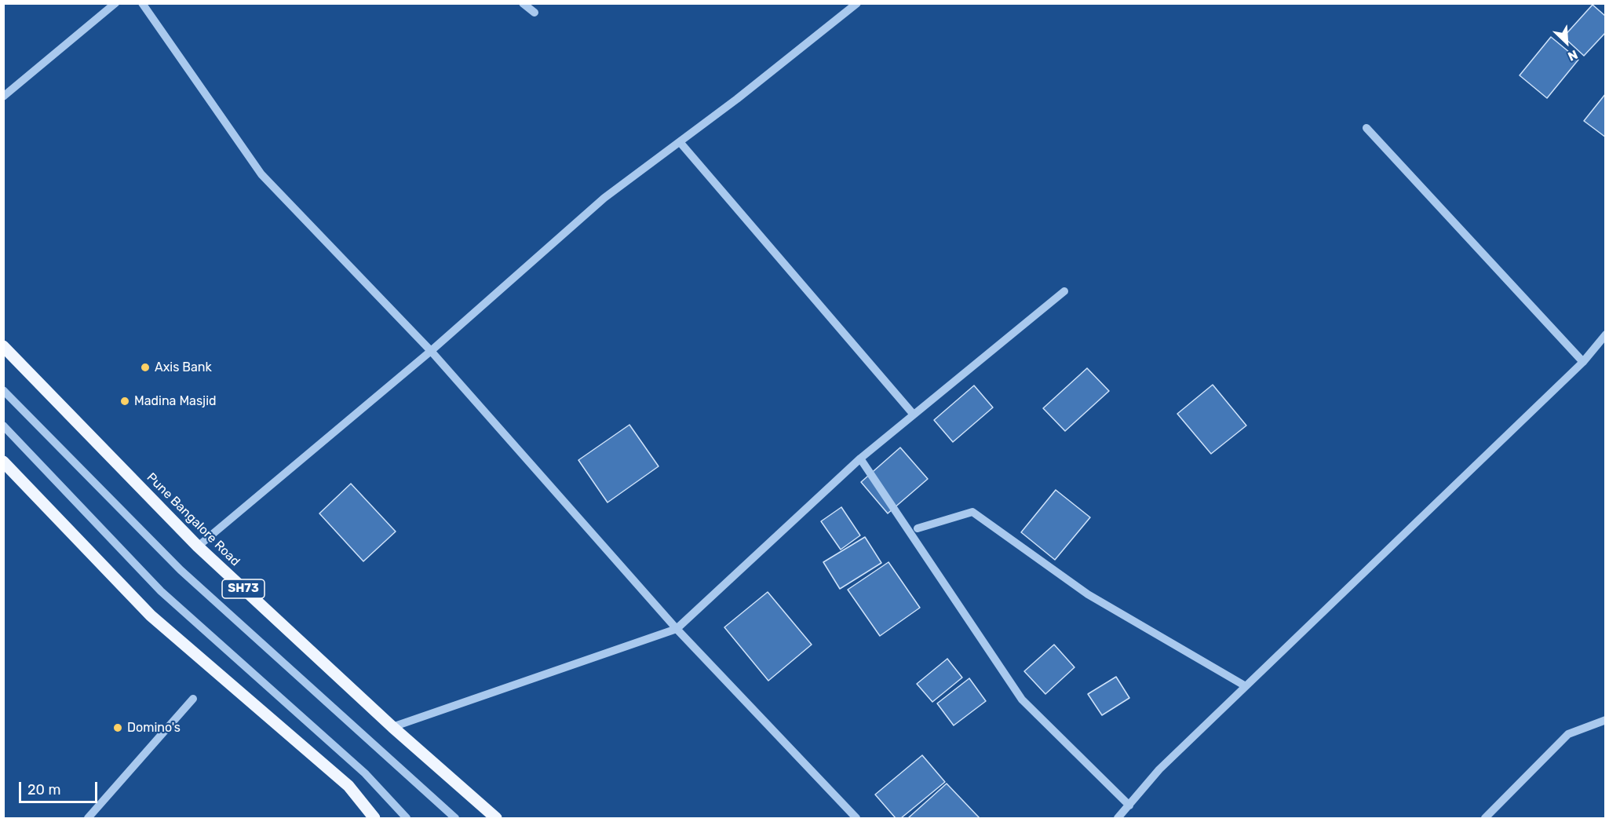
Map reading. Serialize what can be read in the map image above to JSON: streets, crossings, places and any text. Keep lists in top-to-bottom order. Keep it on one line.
{"streets":{"main road":["Pune Bangalore Road","SH73"]},"places":["Axis Bank","Madina Masjid","Domino's"],"scale_bar":"20 m","north":"bottom right"}
